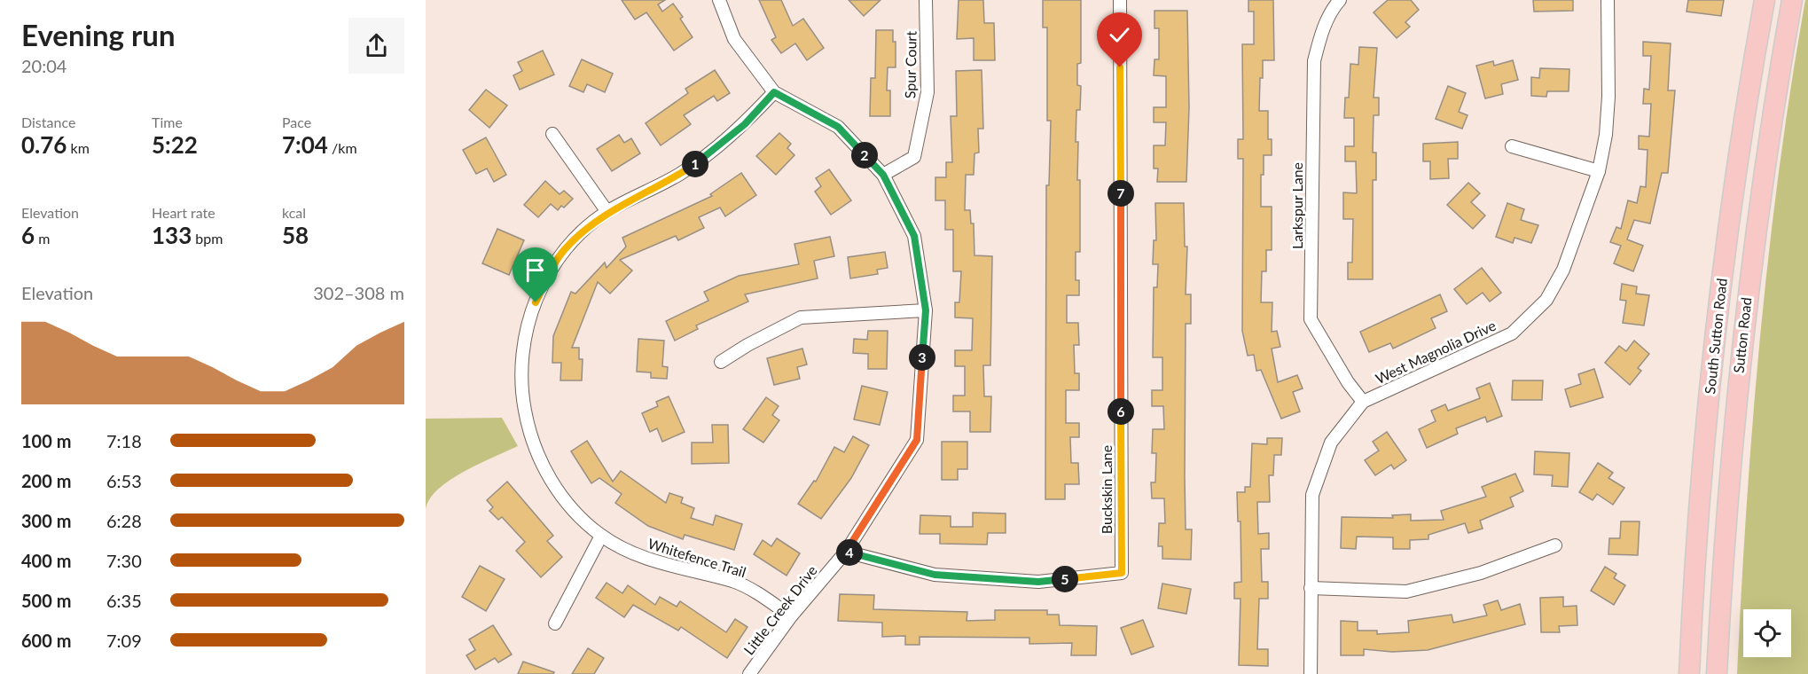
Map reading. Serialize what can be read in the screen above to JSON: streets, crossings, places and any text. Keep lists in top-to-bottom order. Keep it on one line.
{"streets":{"main road":["Sutton Road","South Sutton Road"],"street":["Spur Court","Larkspur Lane","West Magnolia Drive","Buckskin Lane","Whitefence Trail","Little Creek Drive"]},"crossings":[["Spur Court","Little Creek Drive"],["Larkspur Lane","West Magnolia Drive"],["Buckskin Lane","Little Creek Drive"],["Whitefence Trail","Little Creek Drive"]],"page":{"heading":["Evening run","20:04"],"stats":[["Distance","0.76 km"],["Time","5:22"],["Pace","7:04 /km"],["Elevation","6 m"],["Heart rate","133 bpm"],["kcal","58"]],"pins":["2","1","7","3","6","4","5"],"chart":["Elevation","302–308 m"],"list":[{"name":"100 m","note":"7:18"},{"name":"200 m","note":"6:53"},{"name":"300 m","note":"6:28"},{"name":"400 m","note":"7:30"},{"name":"500 m","note":"6:35"},{"name":"600 m","note":"7:09"}]}}
